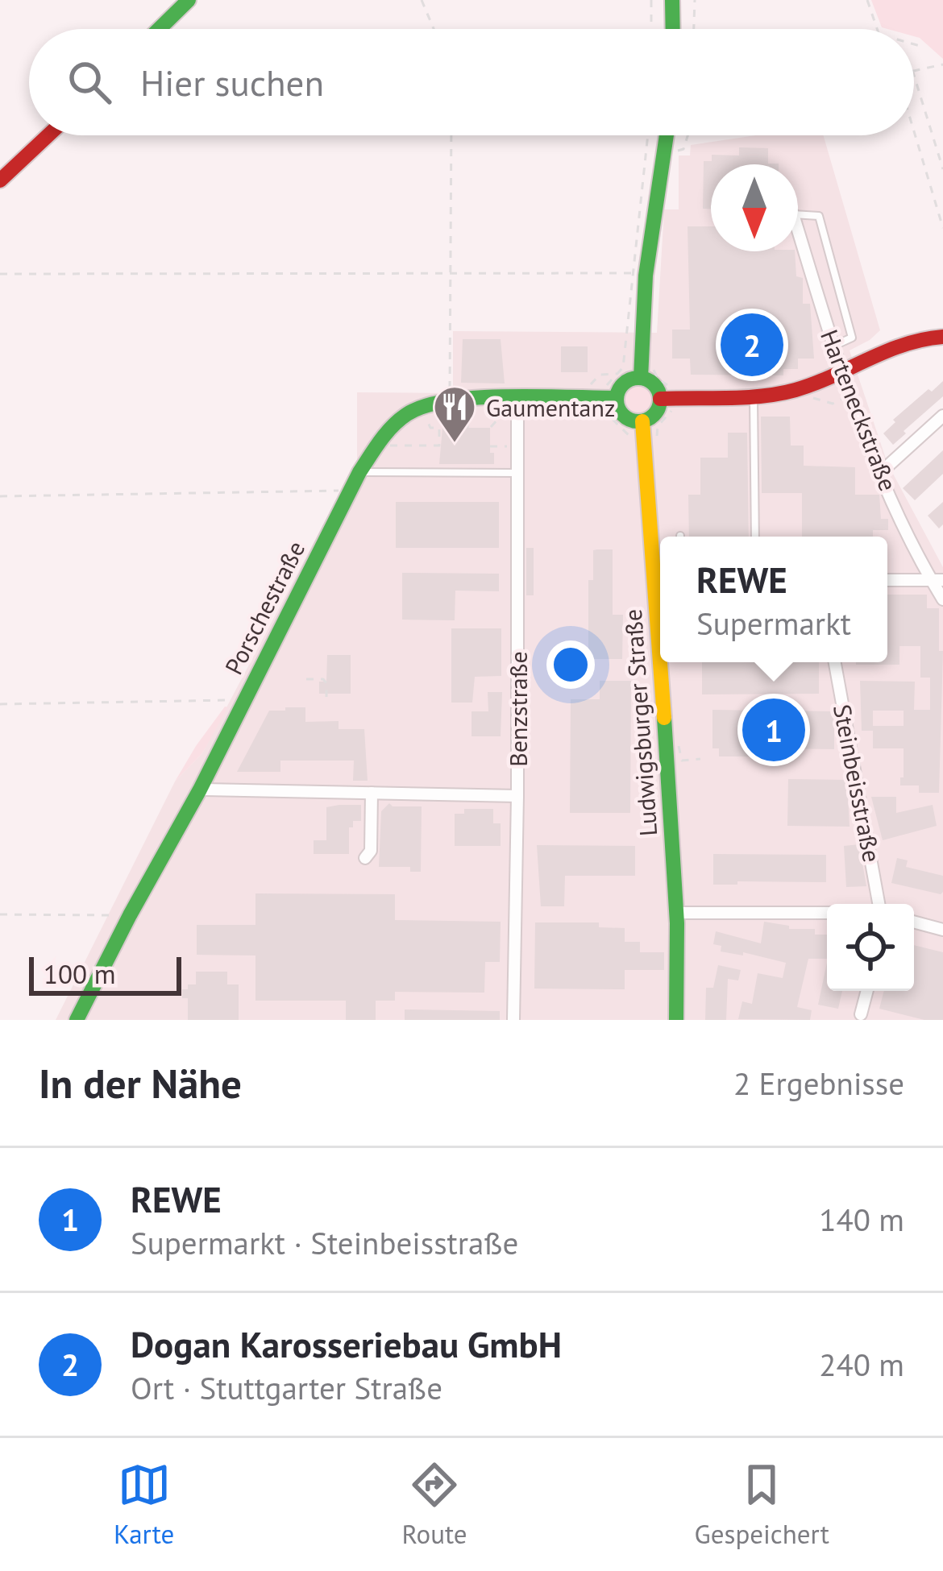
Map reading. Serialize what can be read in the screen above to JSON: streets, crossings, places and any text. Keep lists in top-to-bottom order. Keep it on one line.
{"streets":{"street":["Harteneckstraße","Porschestraße","Benzstraße","Ludwigsburger Straße","Steinbeisstraße"]},"crossings":[["Porschestraße","Benzstraße"]],"places":{"restaurant":["Gaumentanz"]},"scale_bar":"100 m","north":"bottom","page":{"search":"Hier suchen","pins":["2","1"],"popup":["REWE","Supermarkt"],"scale":"100 m","heading":["In der Nähe","2 Ergebnisse"],"list":[{"mark":"1","name":"REWE","note":"Supermarkt · Steinbeisstraße","value":"140 m"},{"mark":"2","name":"Dogan Karosseriebau GmbH","note":"Ort · Stuttgarter Straße","value":"240 m"}],"nav":["Karte","Route","Gespeichert"]}}
